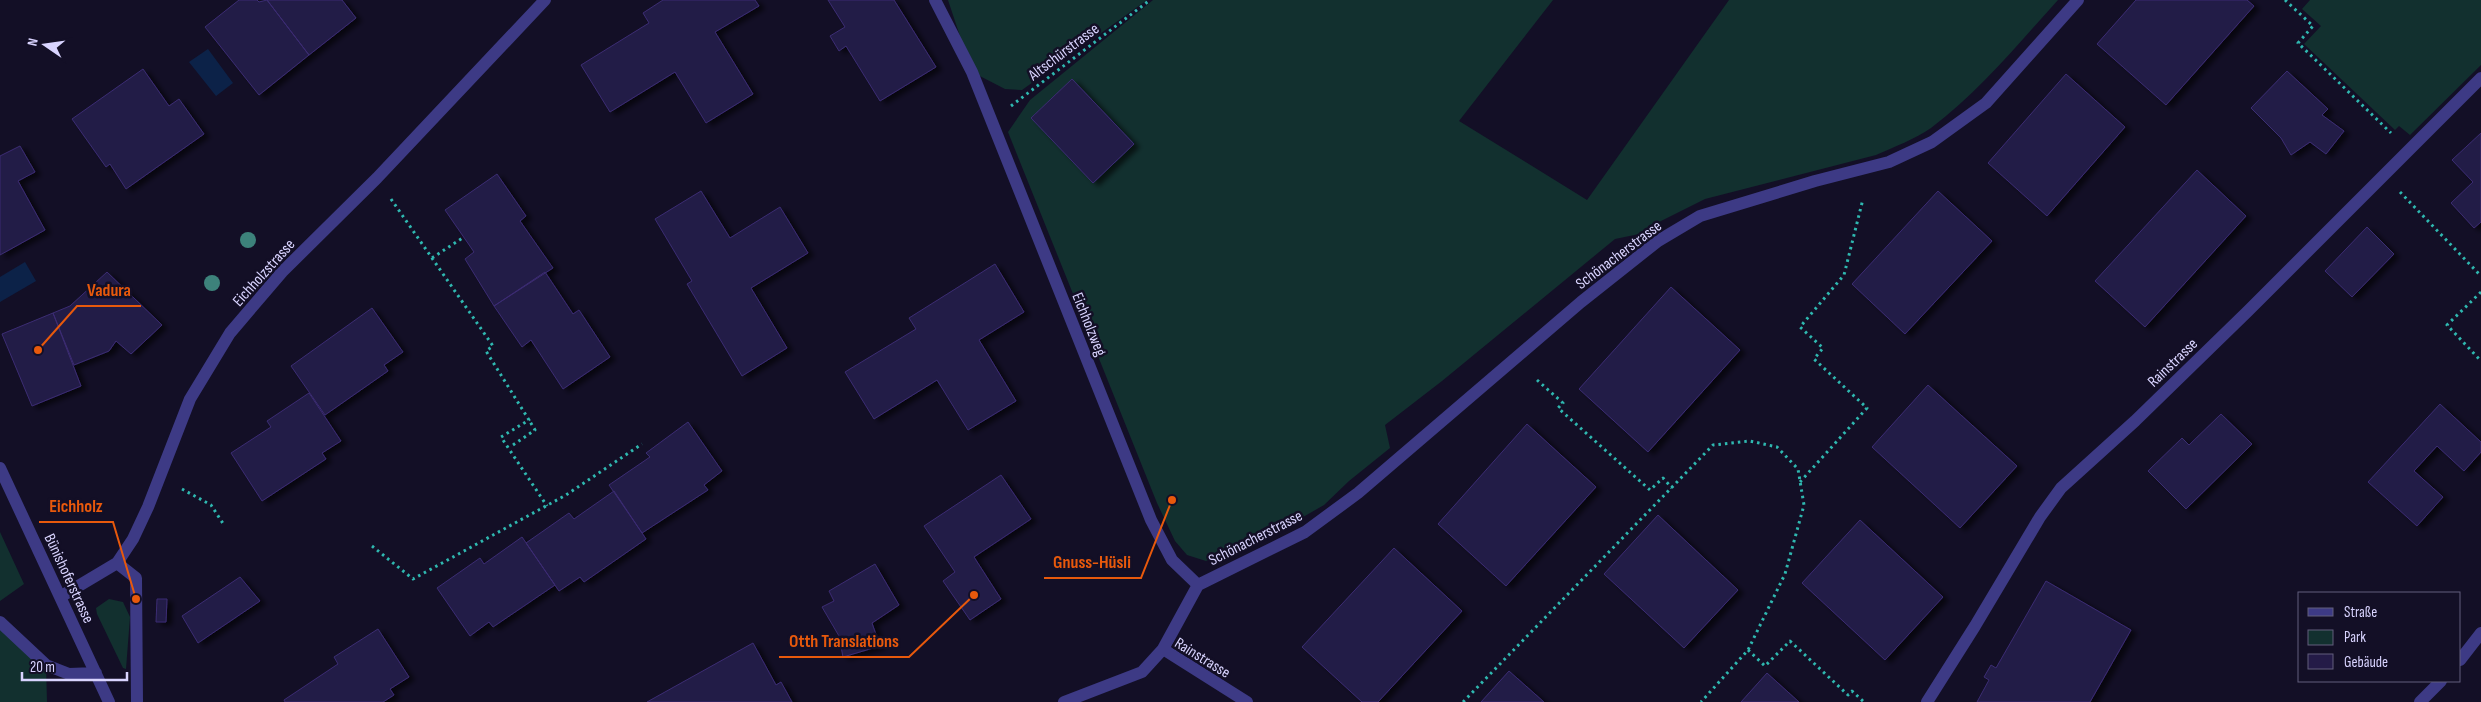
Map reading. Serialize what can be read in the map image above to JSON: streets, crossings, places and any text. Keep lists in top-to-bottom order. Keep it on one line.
{"streets":{"street":["Schönacherstrasse","Eichholzstrasse","Eichholzweg","Rainstrasse","Bünishoferstrasse"],"path":["Altschürstrasse"]},"crossings":[["Altschürstrasse","Eichholzweg"],["Schönacherstrasse","Eichholzweg"],["Eichholzstrasse","Bünishoferstrasse"]],"places":["Vadura","Gnuss-Hüsli","Otth Translations","Eichholz"],"legend":["Straße","Park","Gebäude"],"scale_bar":"20 m","north":"left"}
